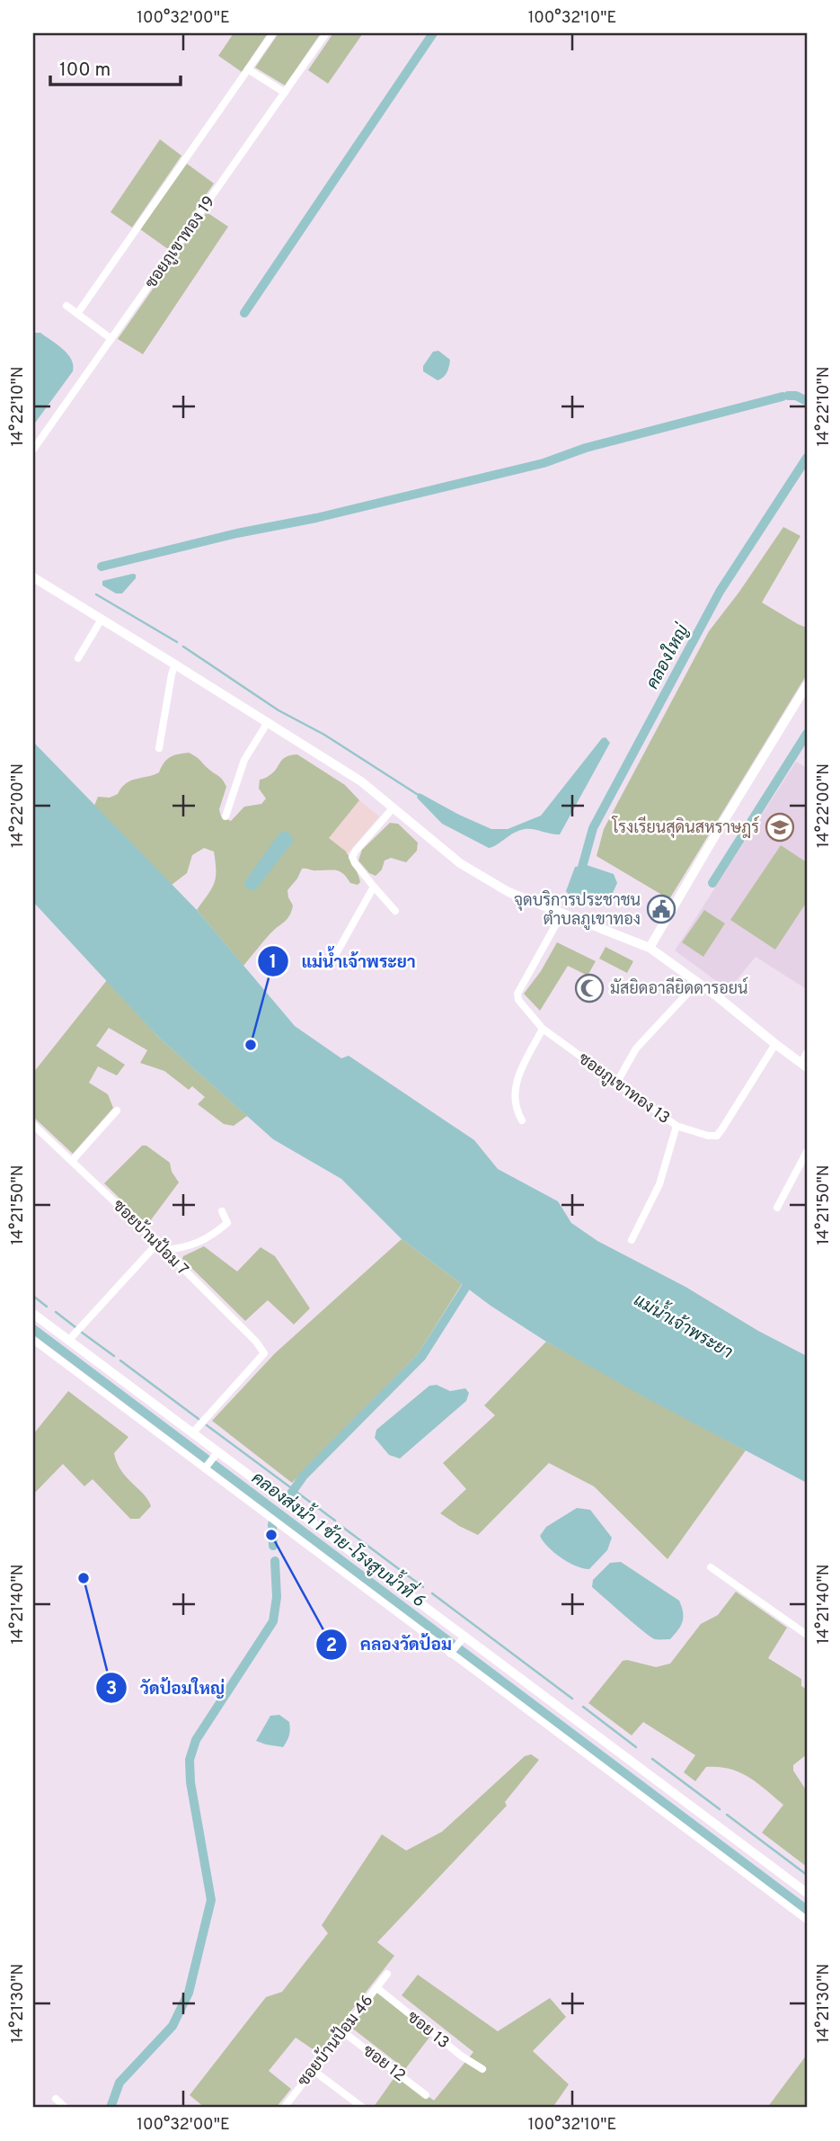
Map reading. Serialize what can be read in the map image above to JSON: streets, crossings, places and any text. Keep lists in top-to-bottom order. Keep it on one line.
{"streets":{"street":["ซอยภูเขาทอง 19","ซอยภูเขาทอง 13","ซอยบ้านป้อม 7","ซอย 13","ซอยบ้านป้อม 46","ซอย 12"]},"crossings":[["ซอย 13","ซอยบ้านป้อม 46"],["ซอยบ้านป้อม 46","ซอย 12"]],"water":["คลองใหญ่","แม่น้ำเจ้าพระยา","คลองส่งน้ำ 1 ซ้าย-โรงสูบน้ำที่ 6"],"places":{"school or university":["โรงเรียนสุดินสหราษฎร์"],"public building":["จุดบริการประชาชน ตำบลภูเขาทอง"],"mosque":["มัสยิดอาลียิดดารอยน์"],"other":["แม่น้ำเจ้าพระยา","คลองวัดป้อม","วัดป้อมใหญ่"]},"scale_bar":"100 m","coordinates":["100°32'00\"E","100°32'10\"E","14°22'10\"N","14°22'00\"N","14°21'50\"N","14°21'40\"N","14°21'30\"N"]}
